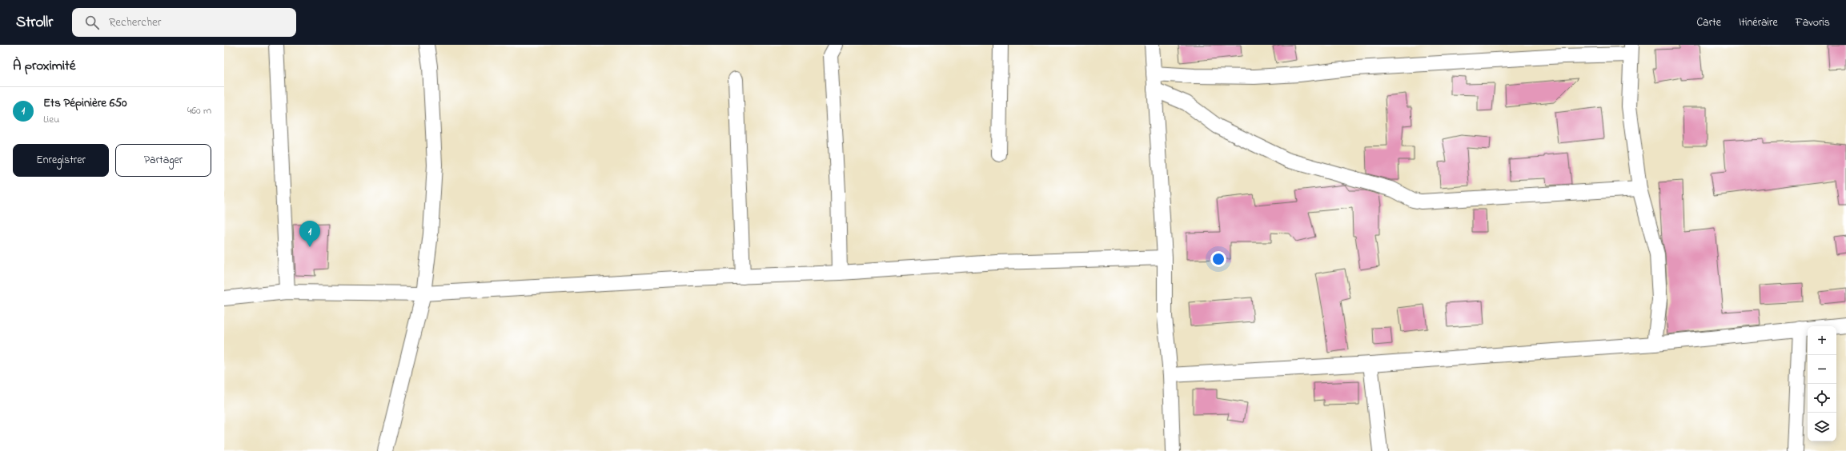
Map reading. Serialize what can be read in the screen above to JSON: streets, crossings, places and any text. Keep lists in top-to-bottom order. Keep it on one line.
{"page":{"header":"Strollr","search":"Rechercher","nav":["Carte","Itinéraire","Favoris"],"heading":"À proximité","list":[{"mark":"1","name":"Ets Pépinière 650","note":"Lieu","value":"460 m"}],"buttons":["Enregistrer","Partager"],"pins":"1","map_buttons":["+","−"]}}
